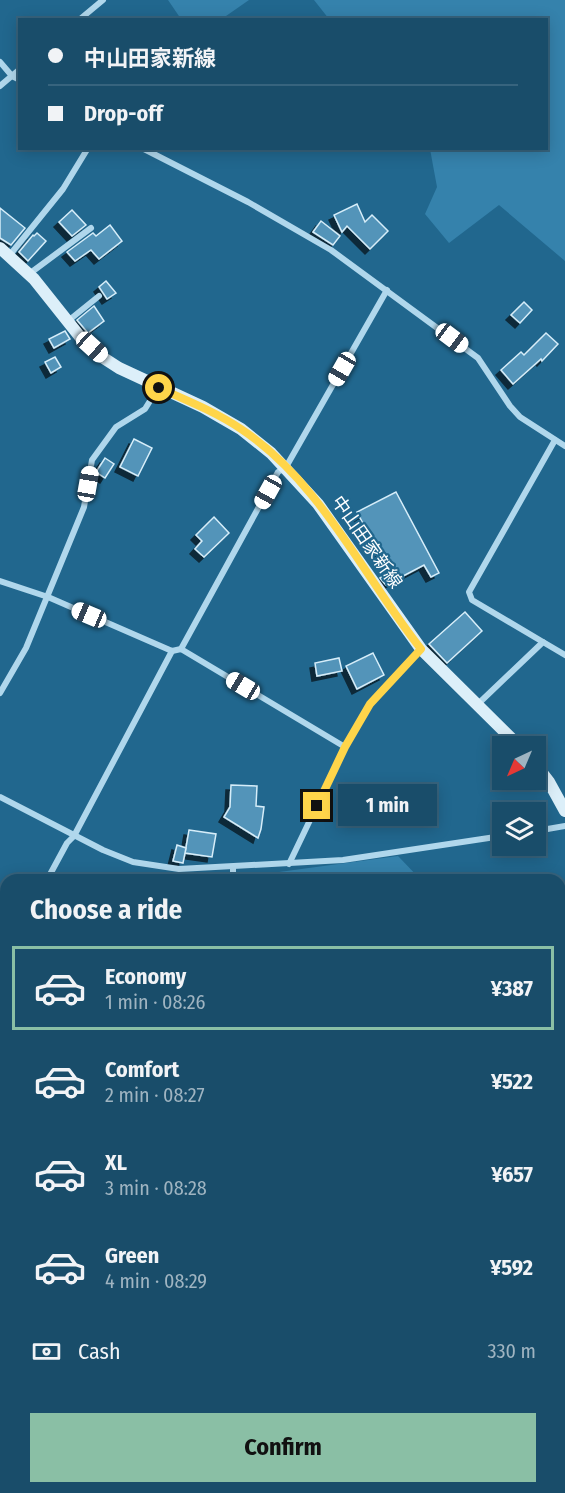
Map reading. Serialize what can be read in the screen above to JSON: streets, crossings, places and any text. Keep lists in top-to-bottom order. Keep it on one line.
{"streets":{"main road":["中山田家新線"]},"north":"bottom left","page":{"banner":["中山田家新線","Drop-off"],"bubble":"1 min","heading":"Choose a ride","list":[{"name":"Economy","note":"1 min · 08:26","value":"¥387"},{"name":"Comfort","note":"2 min · 08:27","value":"¥522"},{"name":"XL","note":"3 min · 08:28","value":"¥657"},{"name":"Green","note":"4 min · 08:29","value":"¥592"}],"pay":["Cash","330 m"],"buttons":"Confirm"}}
